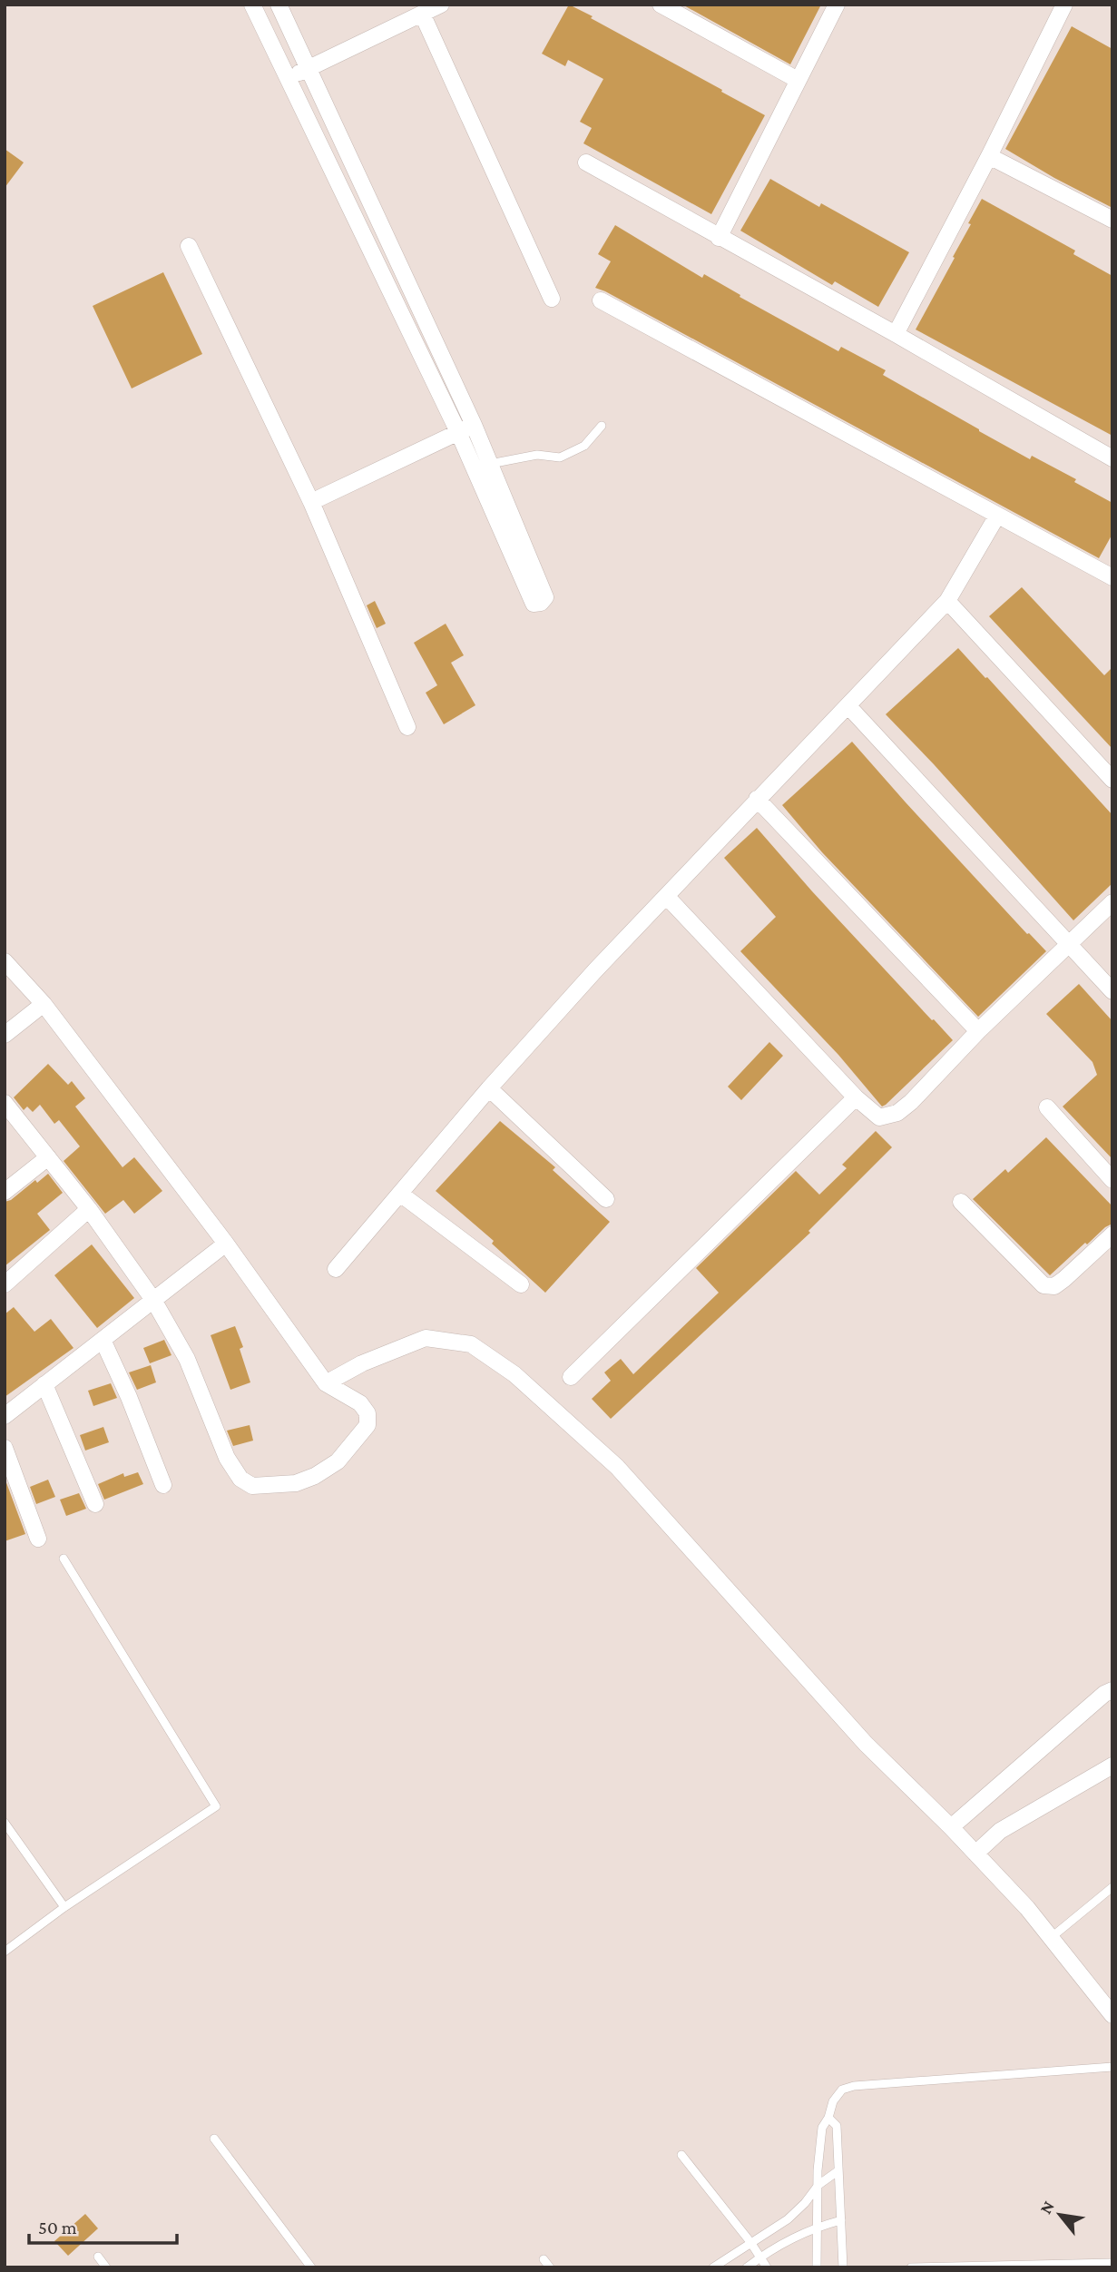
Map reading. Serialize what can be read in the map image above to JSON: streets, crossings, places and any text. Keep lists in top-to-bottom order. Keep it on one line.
{"scale_bar":"50 m","north":"top left"}
